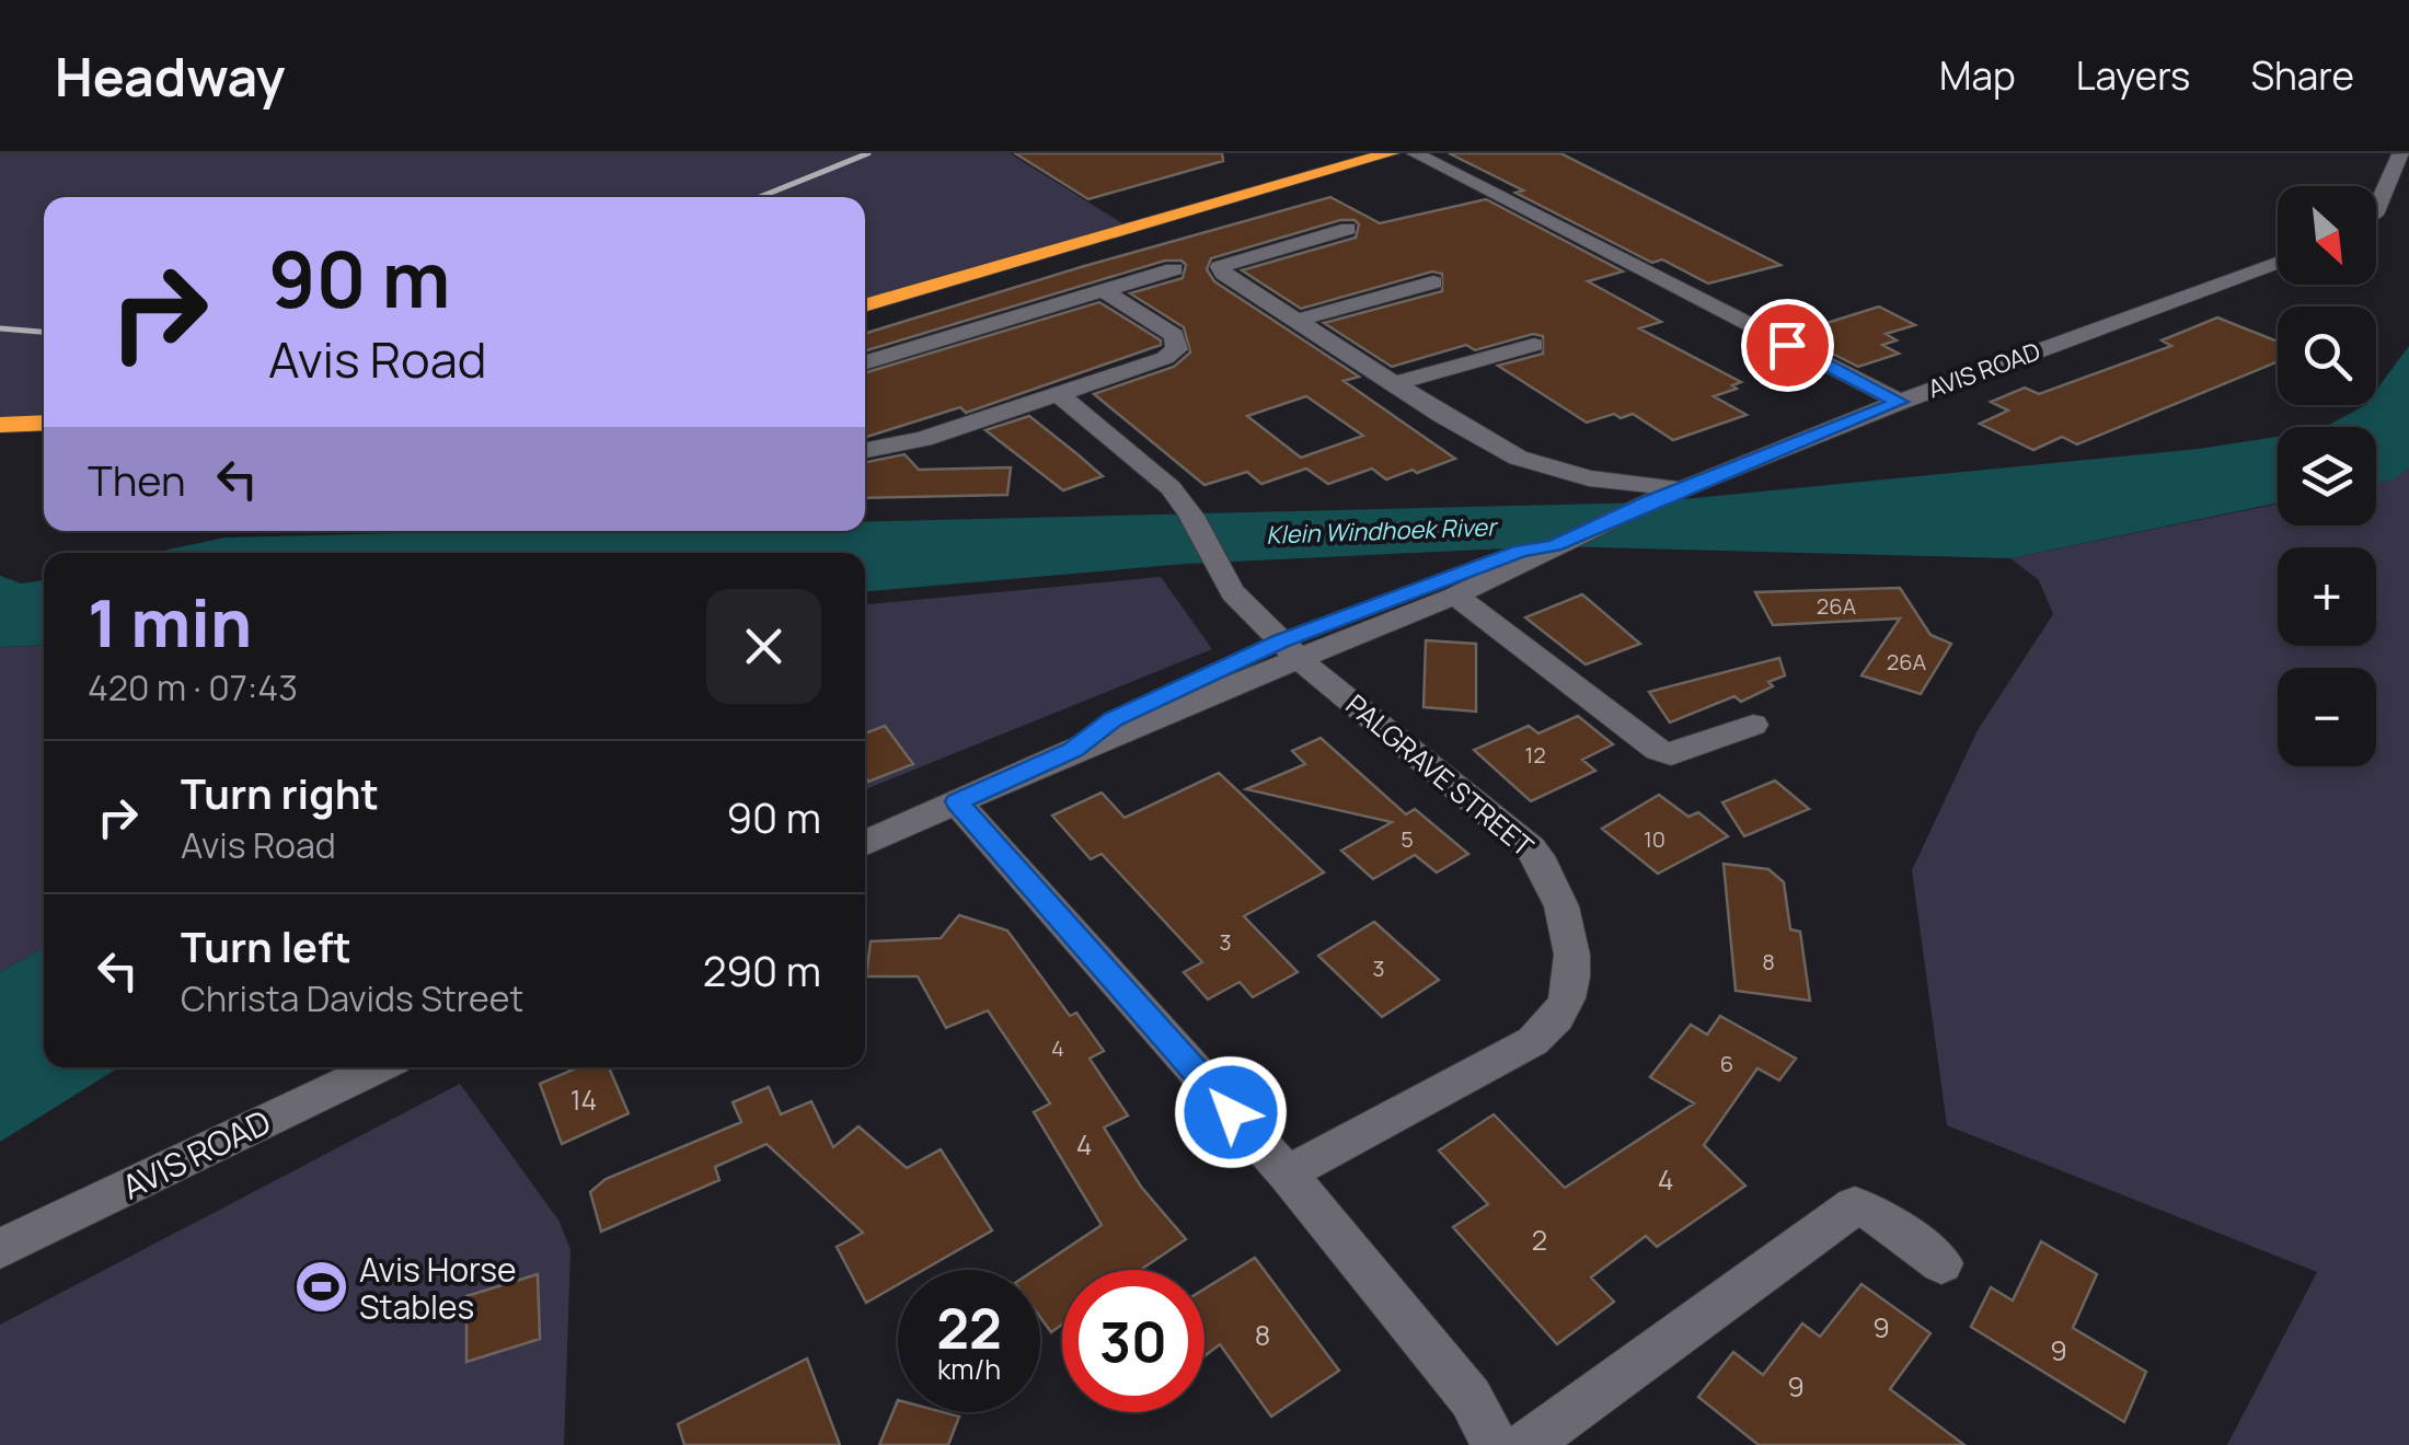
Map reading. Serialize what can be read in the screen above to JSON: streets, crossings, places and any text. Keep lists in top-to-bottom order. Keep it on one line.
{"streets":{"street":["AVIS ROAD","PALGRAVE STREET"]},"crossings":[["AVIS ROAD","PALGRAVE STREET"]],"water":["Klein Windhoek River"],"places":{"sports":["Avis Horse Stables"]},"house_numbers":["26A","26A","12","5","10","3","8","3","4","6","14","4","4","2","9","8","9","9"],"north":"bottom right","page":{"header":"Headway","nav":["Map","Layers","Share"],"map_buttons":["+","−"],"turn":["90 m","Avis Road"],"then":"Then","heading":["1 min","420 m · 07:43"],"list":[{"name":"Turn right","note":"Avis Road","value":"90 m"},{"name":"Turn left","note":"Christa Davids Street","value":"290 m"}],"speed":"22 km/h","limit":"30"}}
